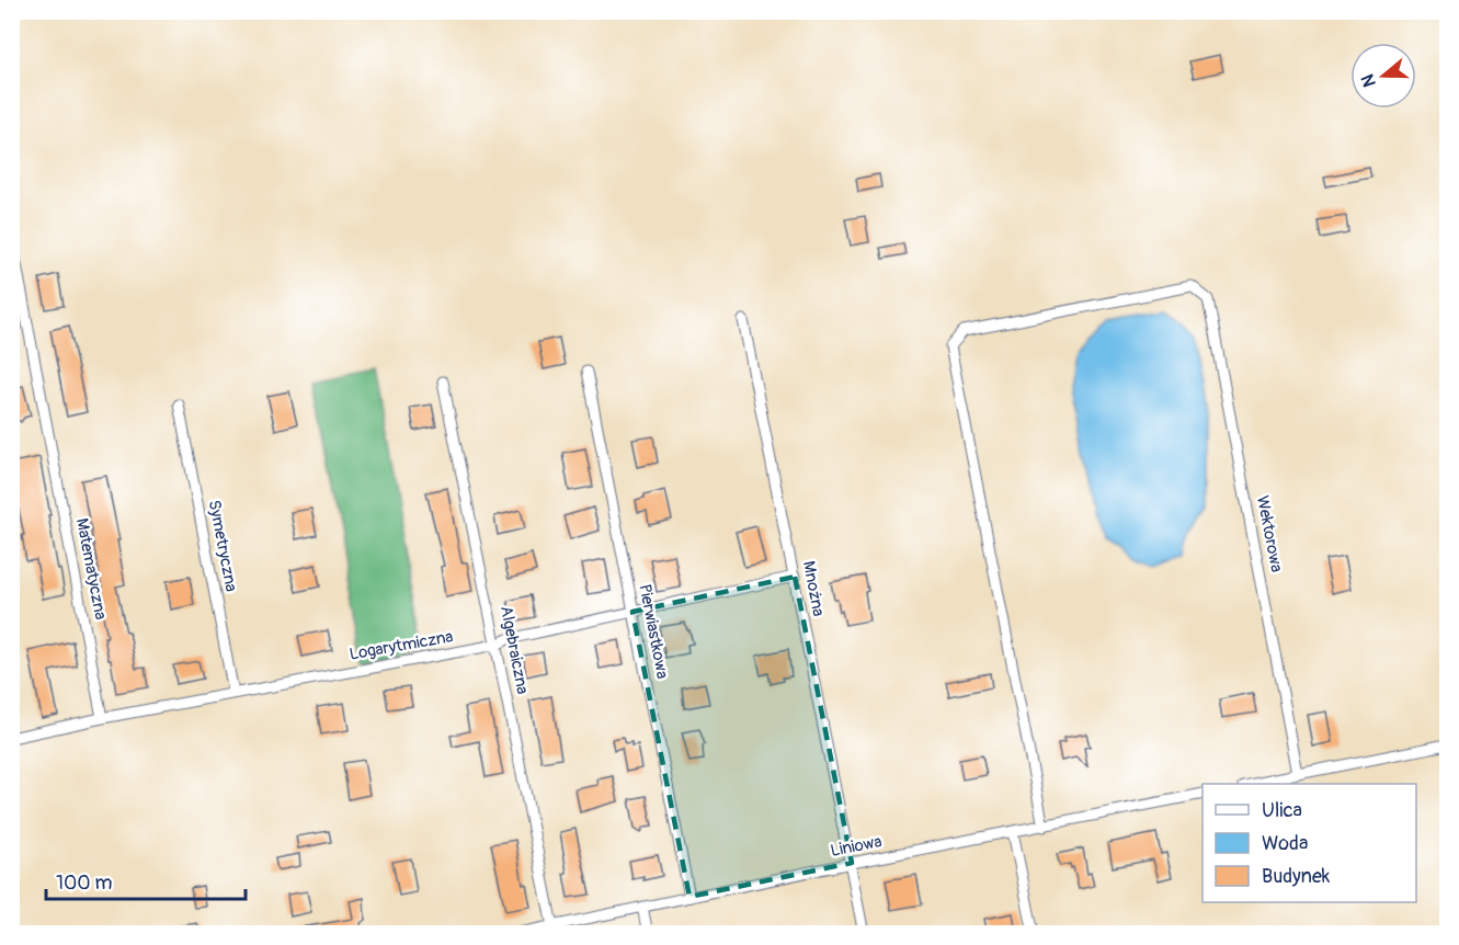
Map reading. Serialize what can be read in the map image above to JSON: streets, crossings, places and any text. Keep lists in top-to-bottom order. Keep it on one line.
{"streets":{"street":["Wektorowa","Symetryczna","Matematyczna","Mnożna","Pierwiastkowa","Logarytmiczna","Algebraiczna","Liniowa"]},"crossings":[["Wektorowa","Liniowa"],["Symetryczna","Logarytmiczna"],["Matematyczna","Logarytmiczna"],["Mnożna","Logarytmiczna"],["Mnożna","Liniowa"],["Pierwiastkowa","Logarytmiczna"],["Pierwiastkowa","Liniowa"],["Logarytmiczna","Algebraiczna"],["Algebraiczna","Liniowa"]],"legend":["Ulica","Woda","Budynek"],"scale_bar":"100 m","north":"left"}
